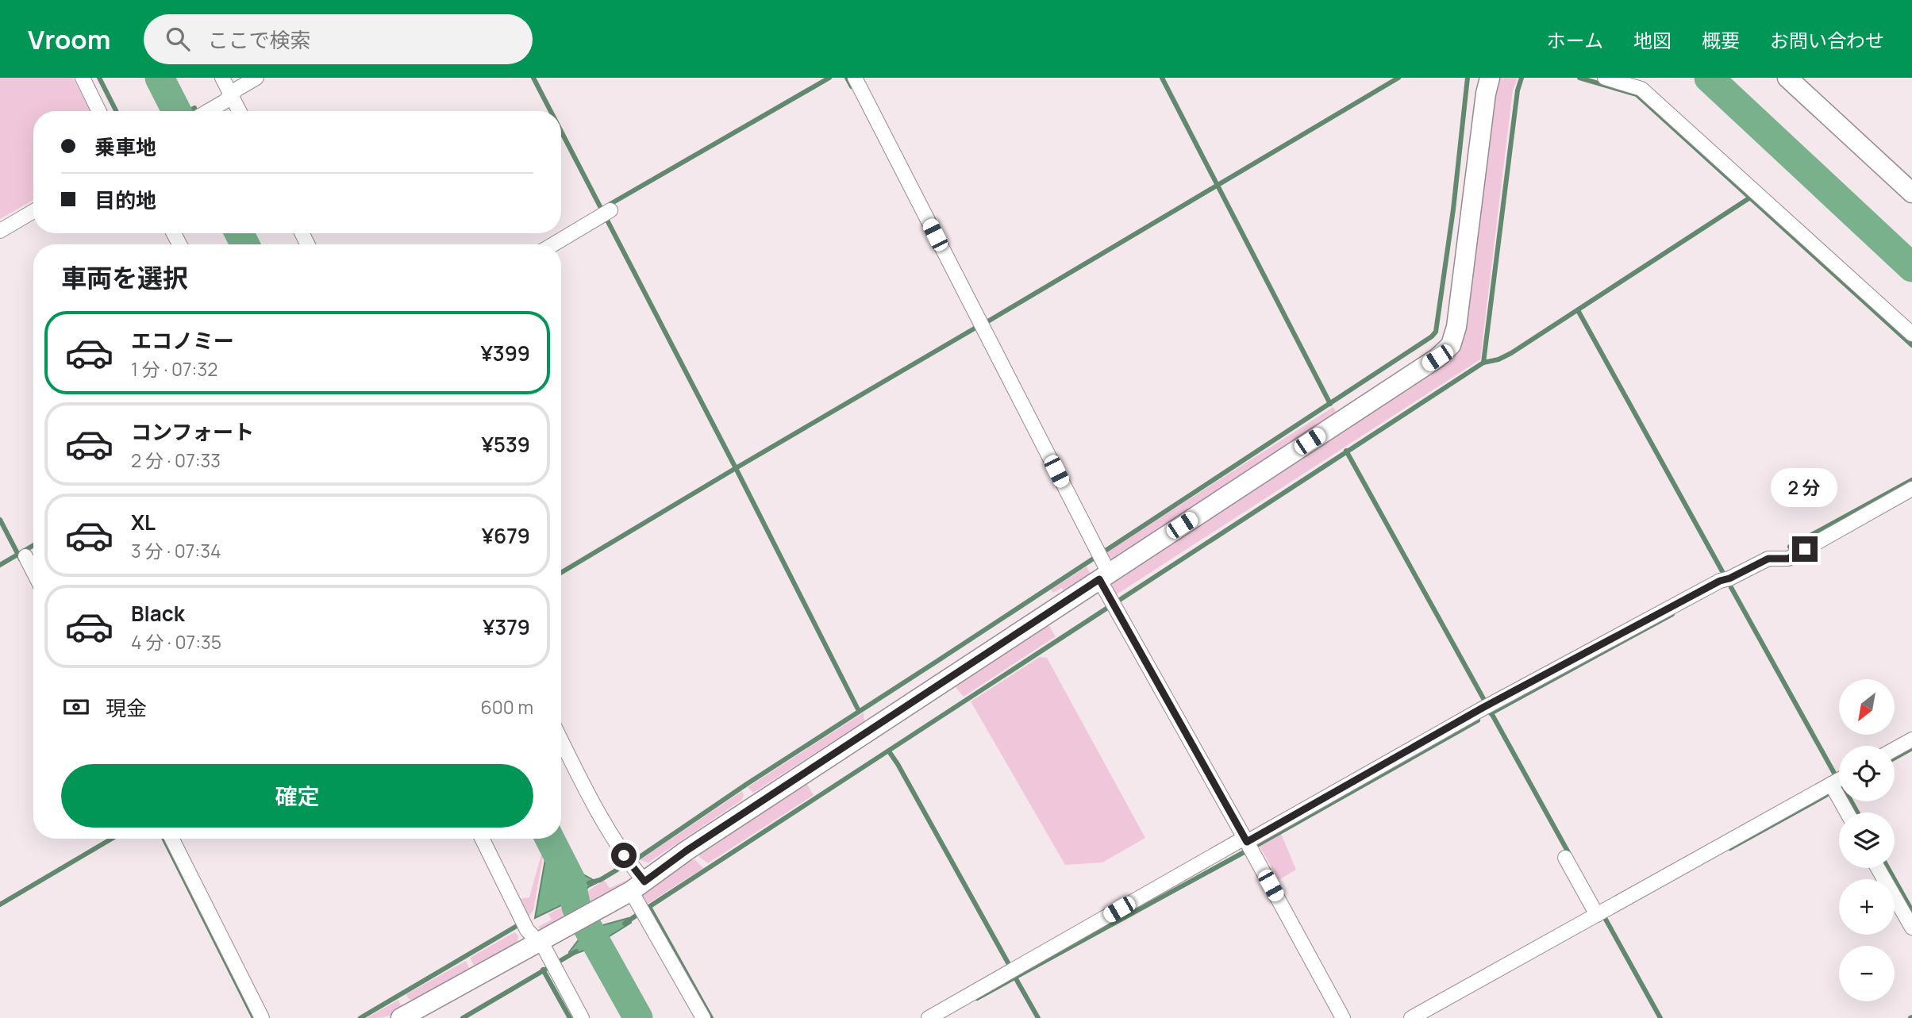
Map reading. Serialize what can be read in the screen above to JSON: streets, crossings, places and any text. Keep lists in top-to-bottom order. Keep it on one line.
{"north":"bottom left","page":{"header":"Vroom","search":"ここで検索","nav":["ホーム","地図","概要","お問い合わせ"],"banner":["乗車地","目的地"],"heading":"車両を選択","list":[{"name":"エコノミー","note":"1 分 · 07:32","value":"¥399"},{"name":"コンフォート","note":"2 分 · 07:33","value":"¥539"},{"name":"XL","note":"3 分 · 07:34","value":"¥679"},{"name":"Black","note":"4 分 · 07:35","value":"¥379"}],"bubble":"2 分","pay":["現金","600 m"],"map_buttons":["+","−"],"buttons":"確定"}}
